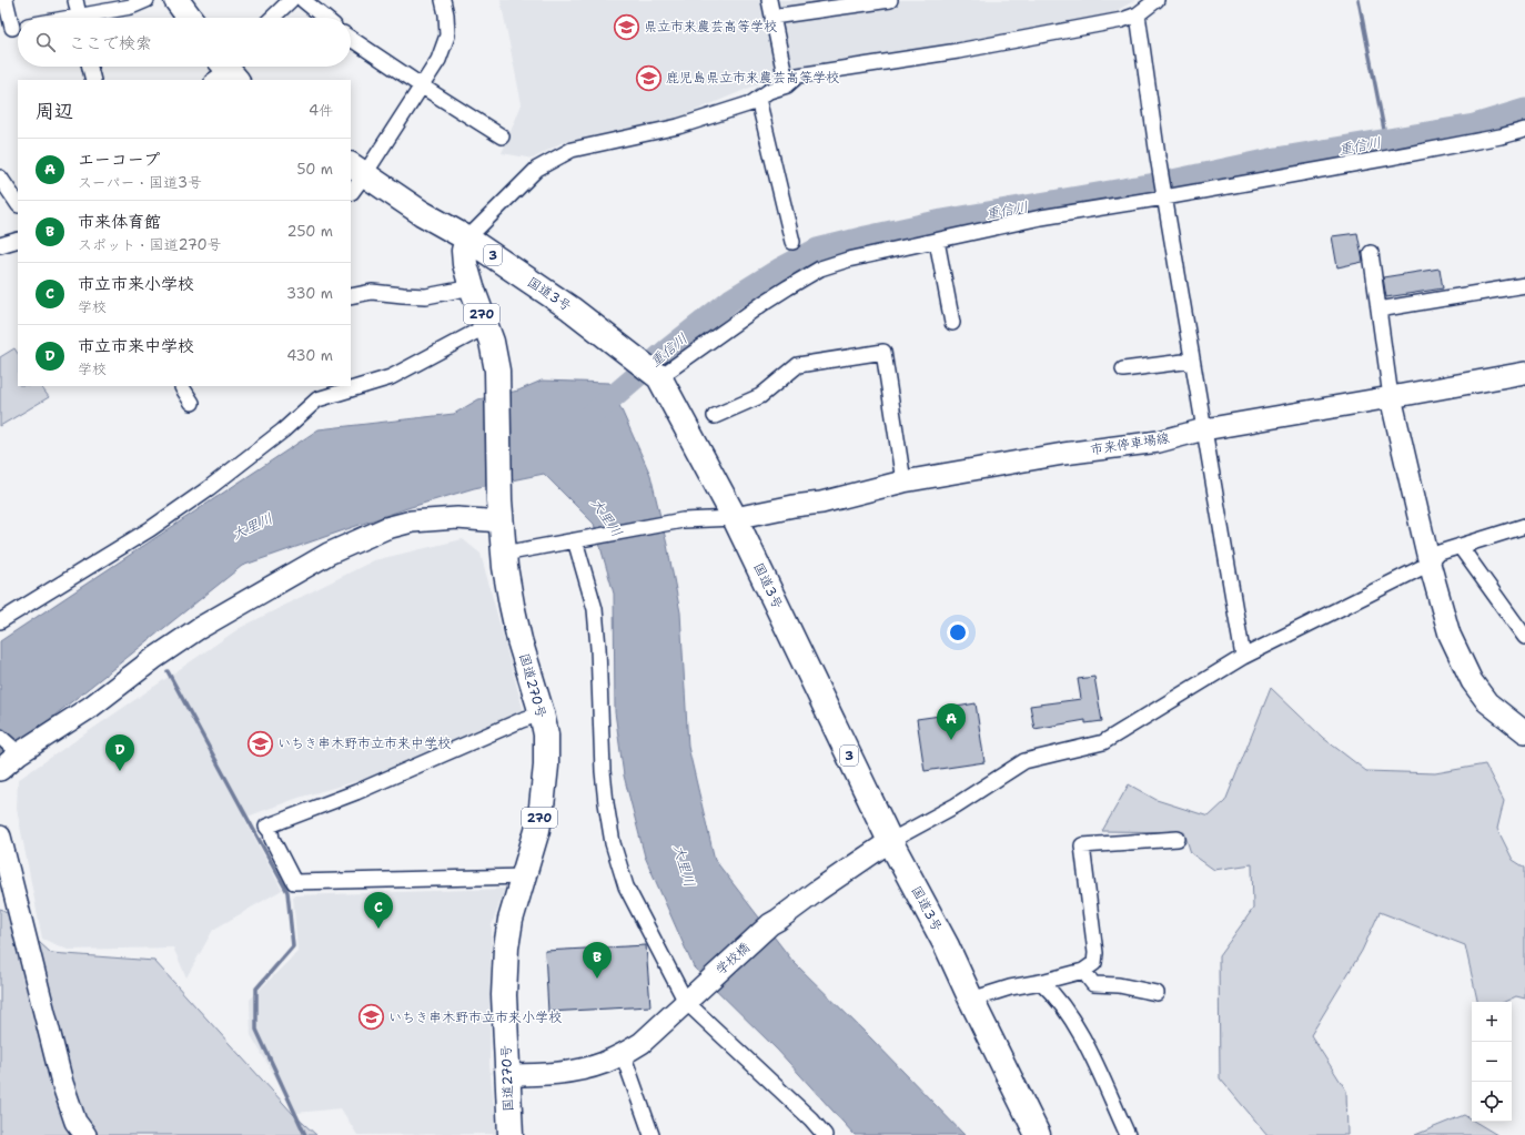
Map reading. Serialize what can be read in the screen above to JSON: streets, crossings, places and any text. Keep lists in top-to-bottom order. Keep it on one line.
{"streets":{"highway":["3","国道3号","270","国道270号"],"street":["市来停車場線","学校橋"]},"crossings":[["国道3号","市来停車場線"],["国道3号","国道270号"],["国道3号","学校橋"],["国道270号","学校橋"]],"water":["重信川","大里川"],"places":{"school or university":["県立市来農芸高等学校","鹿児島県立市来農芸高等学校","いちき串木野市立市来中学校","いちき串木野市立市来小学校"]},"page":{"search":"ここで検索","heading":["周辺","4件"],"list":[{"mark":"A","name":"エーコープ","note":"スーパー · 国道3号","value":"50 m"},{"mark":"B","name":"市来体育館","note":"スポット · 国道270号","value":"250 m"},{"mark":"C","name":"市立市来小学校","note":"学校","value":"330 m"},{"mark":"D","name":"市立市来中学校","note":"学校","value":"430 m"}],"pins":["A","D","C","B"],"map_buttons":["+","−"]}}
